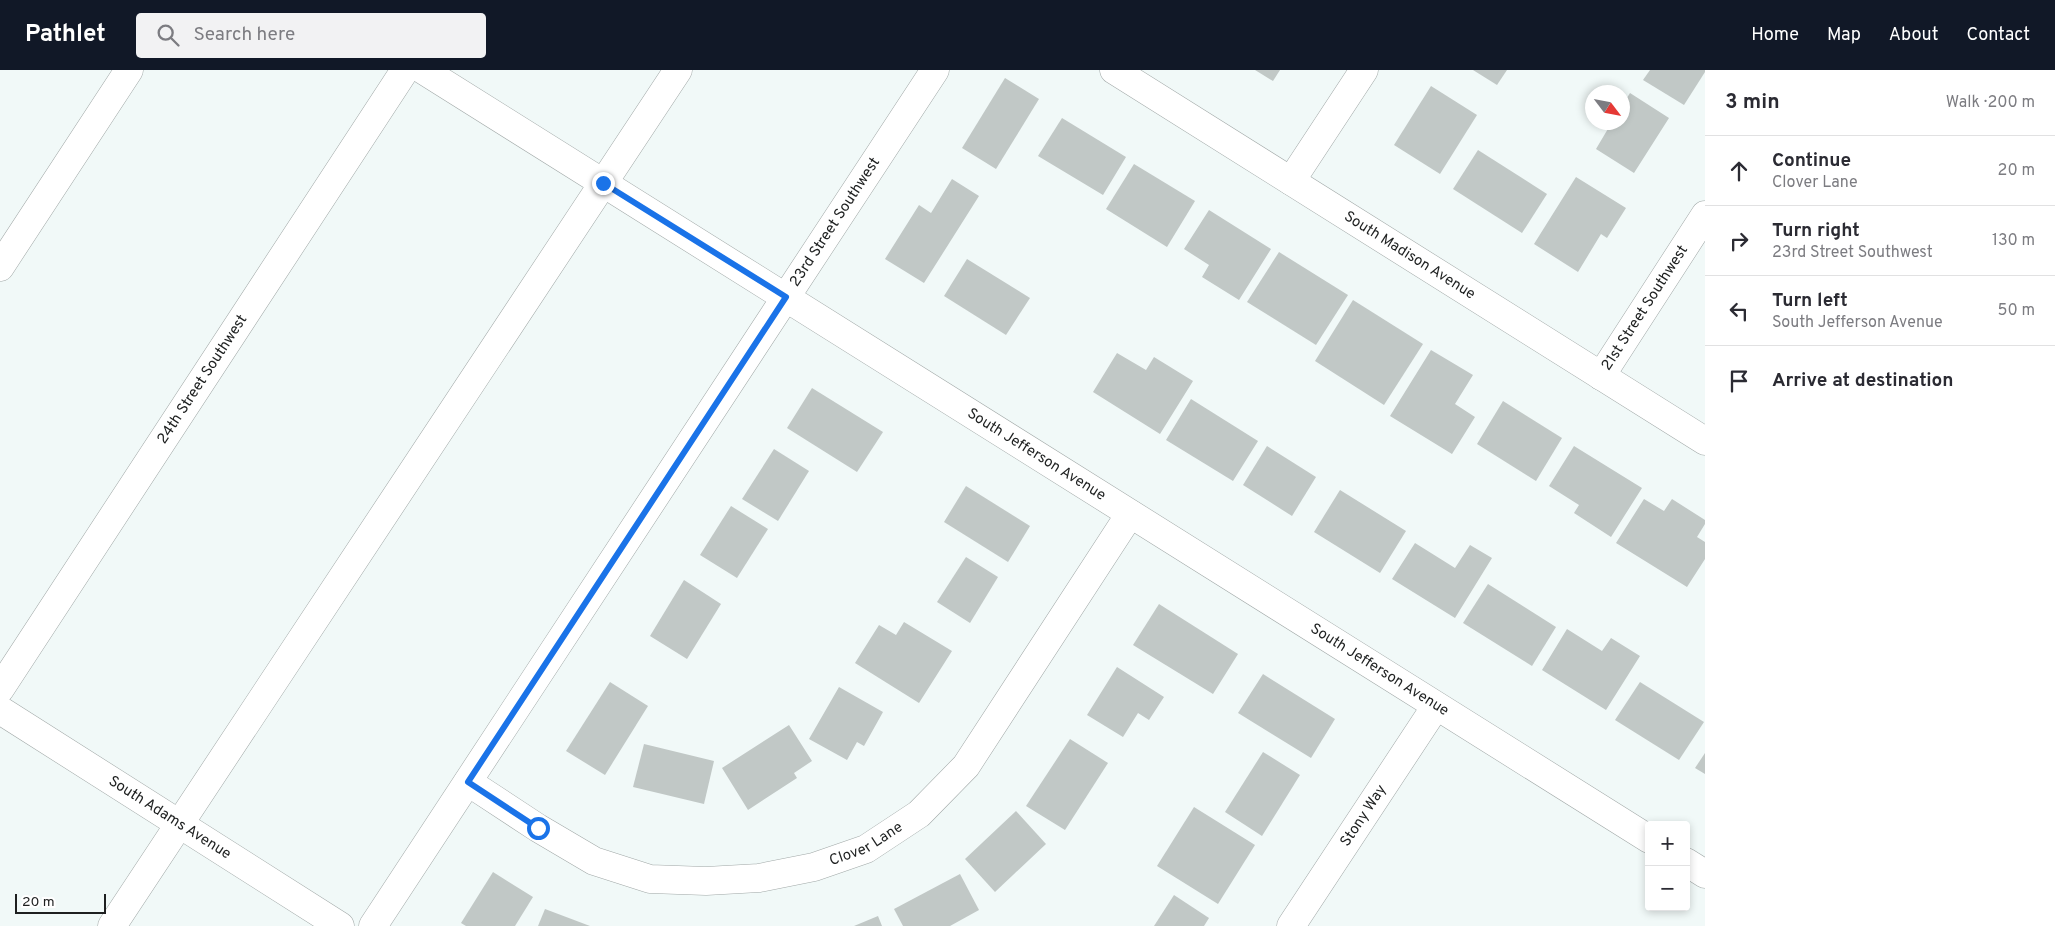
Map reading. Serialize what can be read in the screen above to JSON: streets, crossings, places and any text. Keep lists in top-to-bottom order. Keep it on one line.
{"streets":{"street":["23rd Street Southwest","South Madison Avenue","21st Street Southwest","24th Street Southwest","South Jefferson Avenue","Stony Way","South Adams Avenue","Clover Lane"]},"crossings":[["23rd Street Southwest","South Jefferson Avenue"],["23rd Street Southwest","Clover Lane"],["South Madison Avenue","21st Street Southwest"],["South Jefferson Avenue","Stony Way"],["South Jefferson Avenue","Clover Lane"]],"scale_bar":"20 m","north":"bottom right","page":{"header":"Pathlet","search":"Search here","nav":["Home","Map","About","Contact"],"heading":["3 min","Walk · 200 m"],"list":[["Continue","Clover Lane","20 m"],["Turn right","23rd Street Southwest","130 m"],["Turn left","South Jefferson Avenue","50 m"],"Arrive at destination"],"map_buttons":["+","−"],"scale":"20 m"}}
